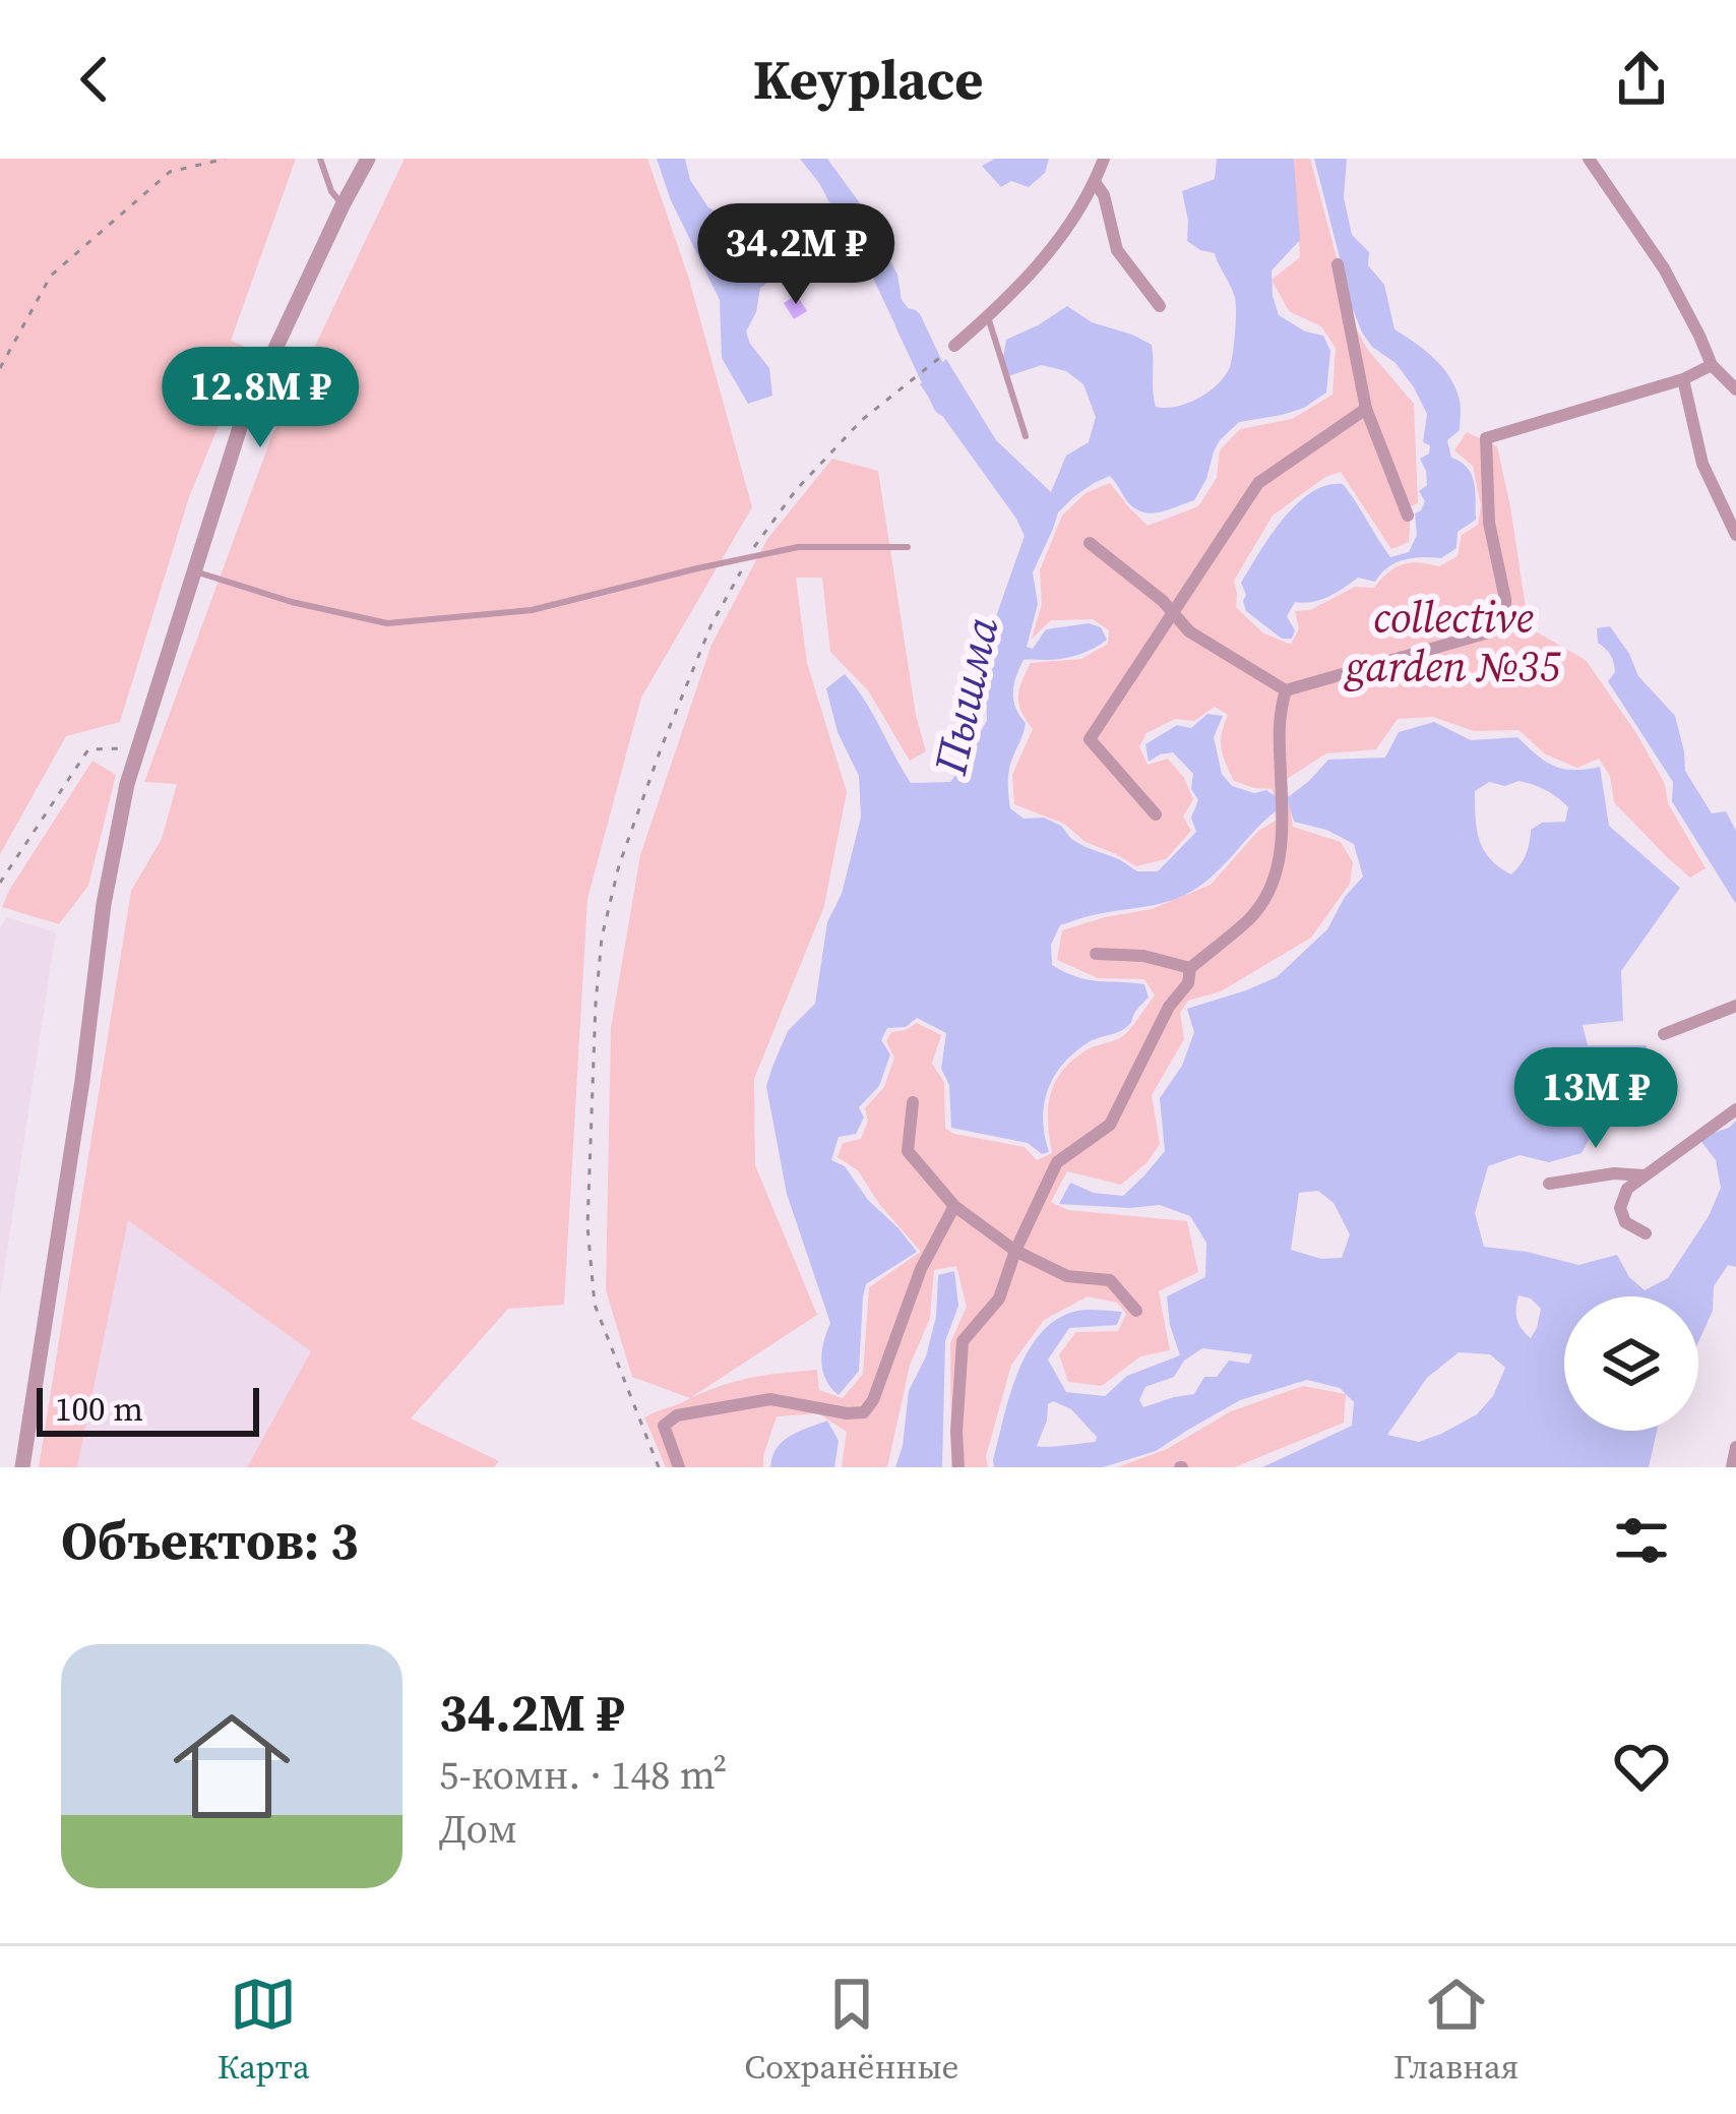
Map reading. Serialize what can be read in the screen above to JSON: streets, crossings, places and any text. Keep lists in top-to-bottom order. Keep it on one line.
{"water":["Пышма"],"parks":["collective garden №35"],"scale_bar":"100 m","page":{"header":"Keyplace","price":["34.2M ₽","12.8M ₽","13M ₽"],"scale":"100 m","heading":"Объектов: 3","list":[{"name":"34.2M ₽","note":"5-комн. · 148 m² · Дом"}],"tabs":["Карта","Сохранённые","Главная"]}}
